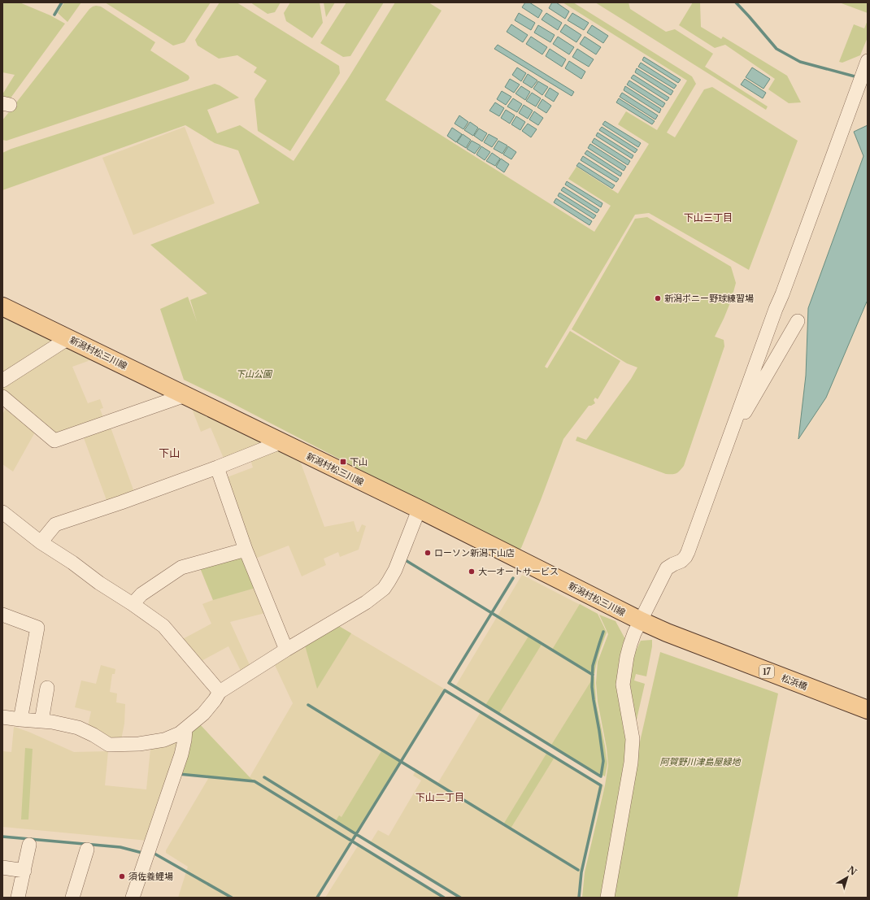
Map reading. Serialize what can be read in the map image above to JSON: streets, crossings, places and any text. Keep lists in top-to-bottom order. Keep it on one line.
{"streets":{"main road":["新潟村松三川線","17","松浜橋"]},"crossings":[["新潟村松三川線","松浜橋"]],"districts":["下山三丁目","下山","下山二丁目"],"parks":["下山公園","阿賀野川津島屋緑地"],"places":{"other":["新潟ポニー野球練習場","ローソン新潟下山店","大一オートサービス","須佐養鯉場"],"transit":["下山"]},"north":"top right"}
